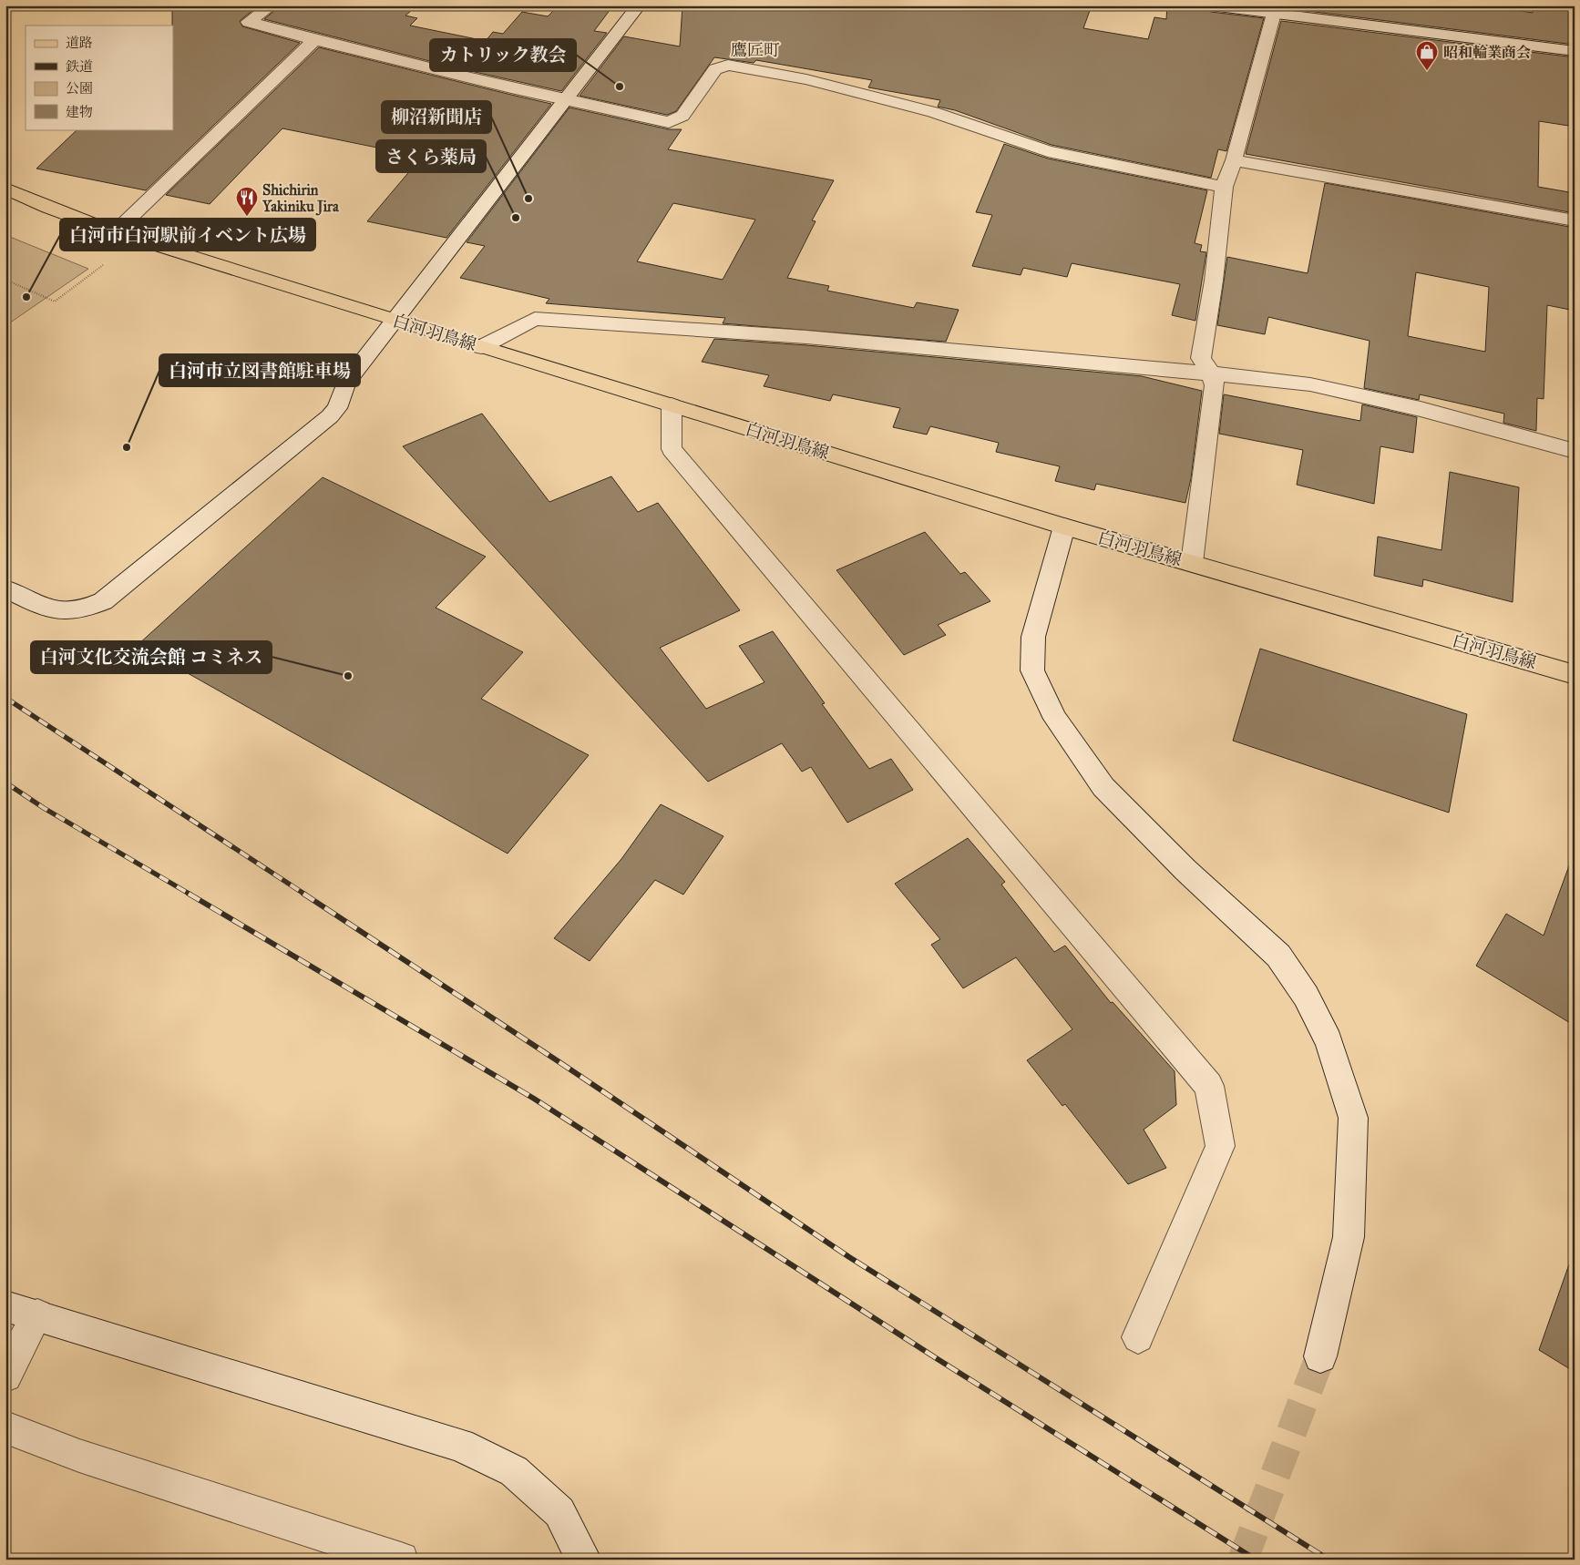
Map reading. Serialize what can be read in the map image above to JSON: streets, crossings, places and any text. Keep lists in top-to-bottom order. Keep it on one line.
{"streets":{"main road":["白河羽鳥線"]},"districts":["鷹匠町"],"places":{"shop":["昭和輪業商会"],"other":["カトリック教会","柳沼新聞店","さくら薬局","白河市白河駅前イベント広場","白河市立図書館駐車場","白河文化交流会館 コミネス"],"restaurant":["Shichirin Yakiniku Jira"]},"legend":["道路","鉄道","公園","建物"]}
